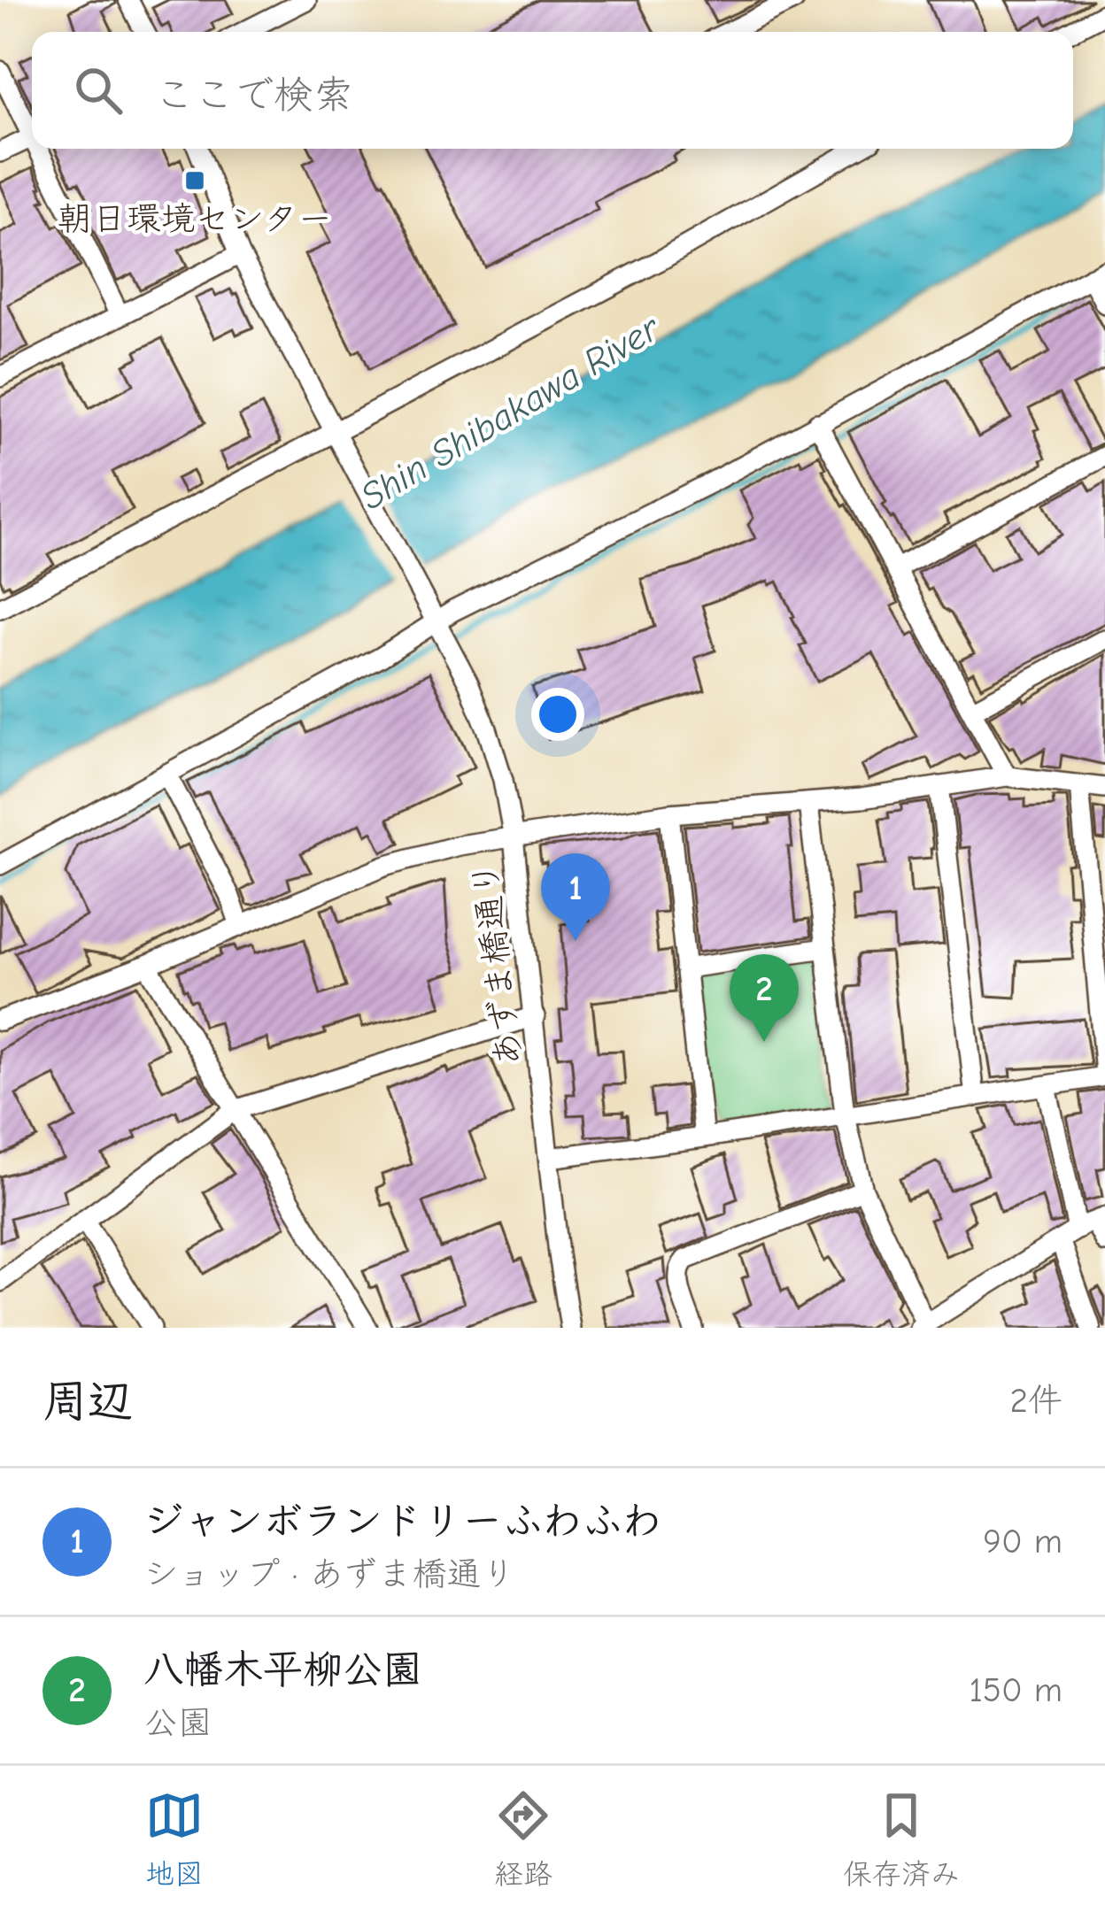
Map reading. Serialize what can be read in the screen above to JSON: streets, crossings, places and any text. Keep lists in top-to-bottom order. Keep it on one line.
{"streets":{"street":["あずま橋通り"]},"water":["Shin Shibakawa River"],"places":{"transit":["朝日環境センター"]},"page":{"search":"ここで検索","pins":["1","2"],"heading":["周辺","2件"],"list":[{"mark":"1","name":"ジャンボランドリーふわふわ","note":"ショップ · あずま橋通り","value":"90 m"},{"mark":"2","name":"八幡木平柳公園","note":"公園","value":"150 m"}],"nav":["地図","経路","保存済み"]}}
